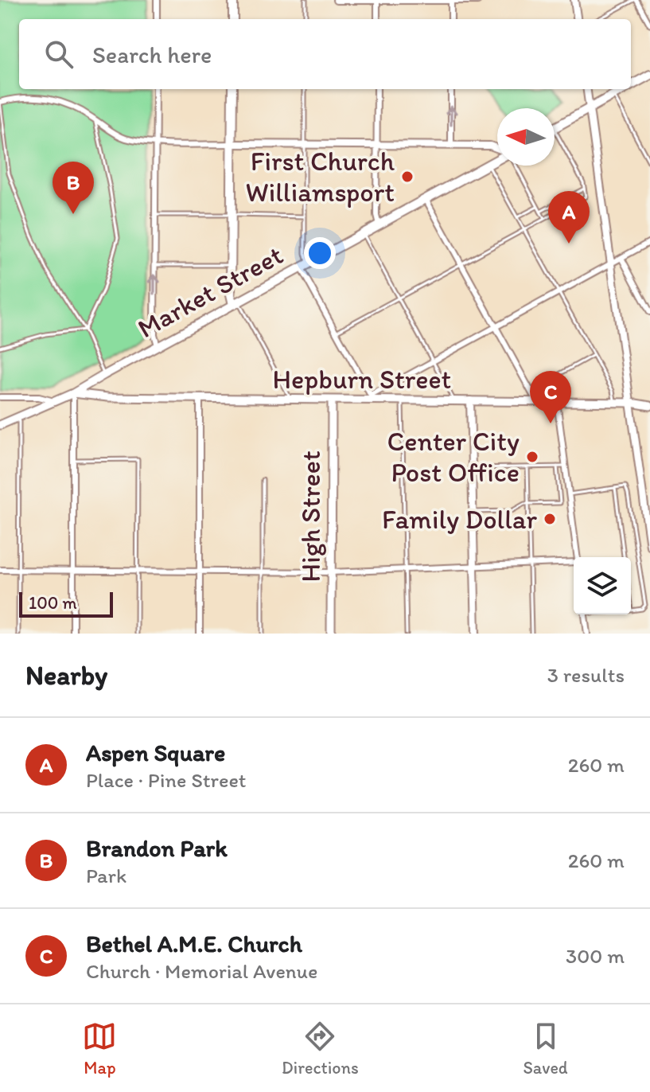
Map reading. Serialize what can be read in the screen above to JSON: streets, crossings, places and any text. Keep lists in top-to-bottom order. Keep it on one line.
{"streets":{"main road":["Market Street","Hepburn Street","High Street"]},"crossings":[["Market Street","Hepburn Street"],["Hepburn Street","High Street"]],"places":["First Church Williamsport","Center City Post Office","Family Dollar"],"scale_bar":"100 m","north":"left","page":{"search":"Search here","pins":["B","A","C"],"scale":"100 m","heading":["Nearby","3 results"],"list":[{"mark":"A","name":"Aspen Square","note":"Place · Pine Street","value":"260 m"},{"mark":"B","name":"Brandon Park","note":"Park","value":"260 m"},{"mark":"C","name":"Bethel A.M.E. Church","note":"Church · Memorial Avenue","value":"300 m"}],"nav":["Map","Directions","Saved"]}}
